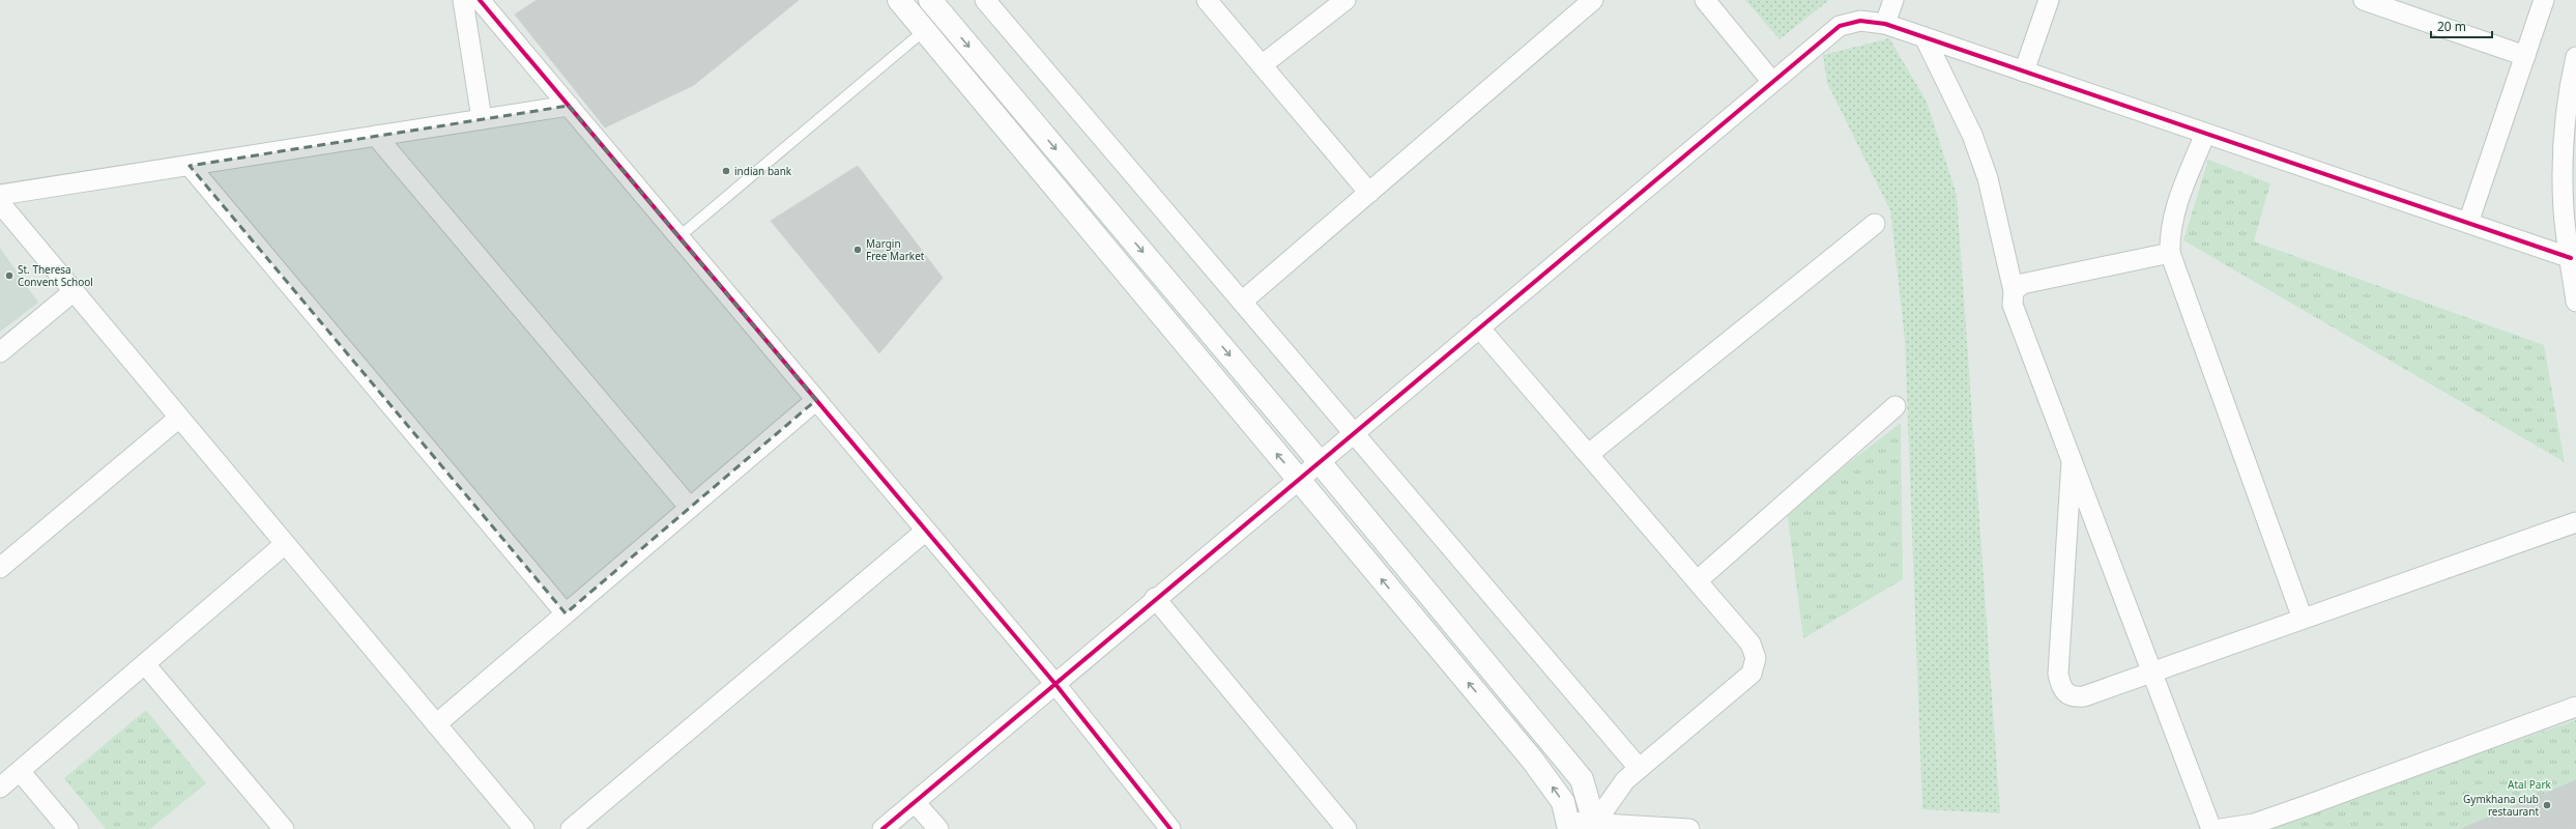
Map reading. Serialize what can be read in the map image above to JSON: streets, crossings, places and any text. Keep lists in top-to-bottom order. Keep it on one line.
{"parks":["Atal Park"],"places":["indian bank","Margin Free Market","St. Theresa Convent School","Gymkhana club restaurant"],"scale_bar":"20 m"}
